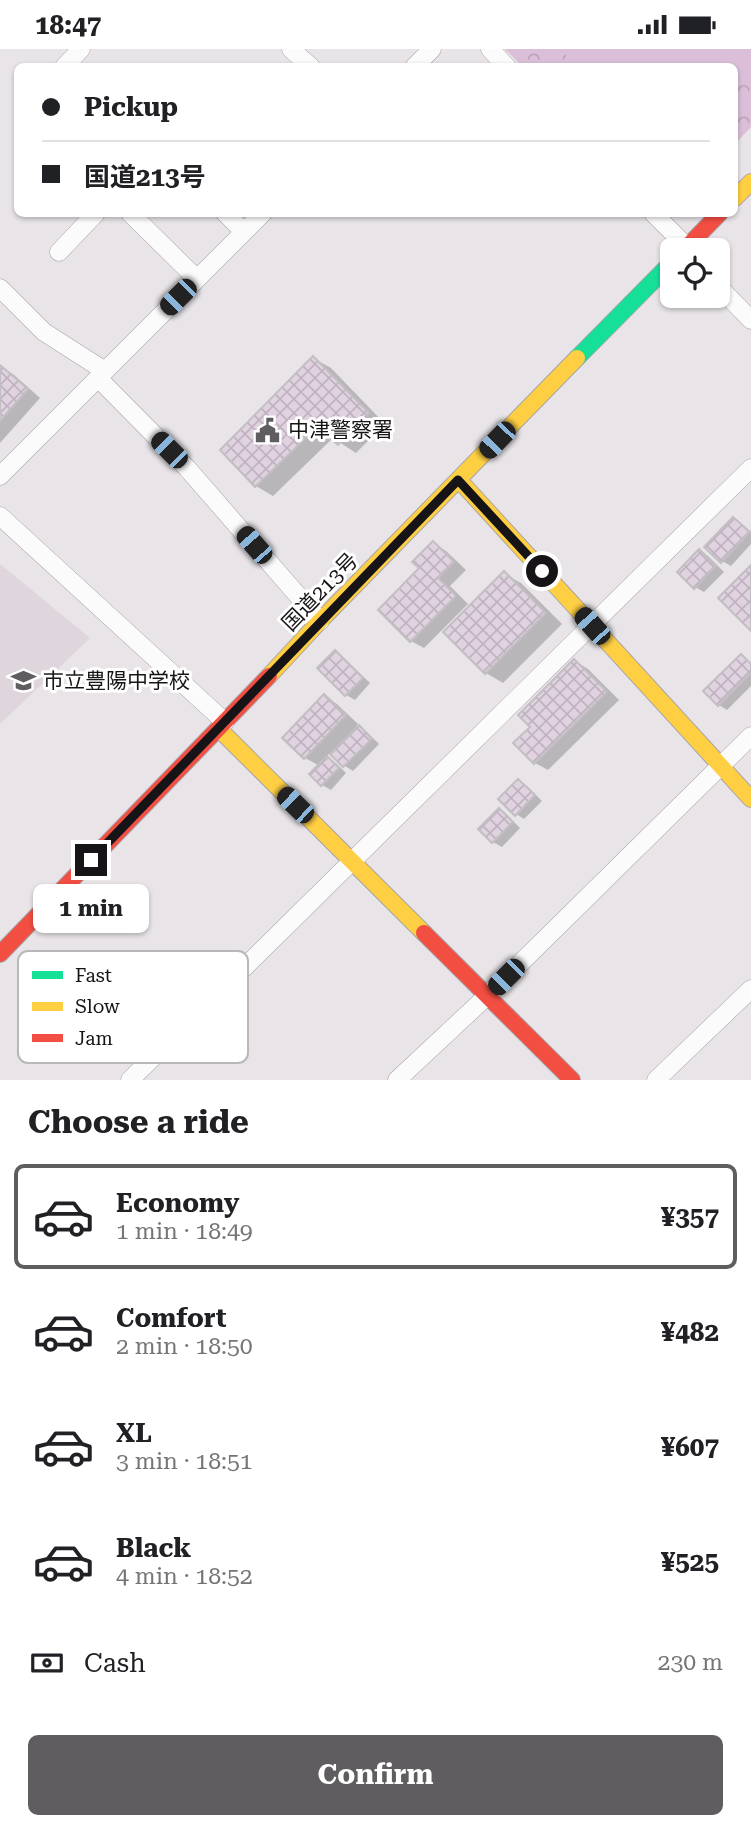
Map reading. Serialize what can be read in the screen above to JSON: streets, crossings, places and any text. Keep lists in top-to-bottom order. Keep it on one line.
{"streets":{"main road":["国道213号"]},"places":{"public building":["中津警察署"],"school or university":["市立豊陽中学校"]},"legend":["Fast","Slow","Jam"],"page":{"status":"18:47","banner":["Pickup","国道213号"],"bubble":"1 min","heading":"Choose a ride","list":[{"name":"Economy","note":"1 min · 18:49","value":"¥357"},{"name":"Comfort","note":"2 min · 18:50","value":"¥482"},{"name":"XL","note":"3 min · 18:51","value":"¥607"},{"name":"Black","note":"4 min · 18:52","value":"¥525"}],"pay":["Cash","230 m"],"buttons":"Confirm"}}
